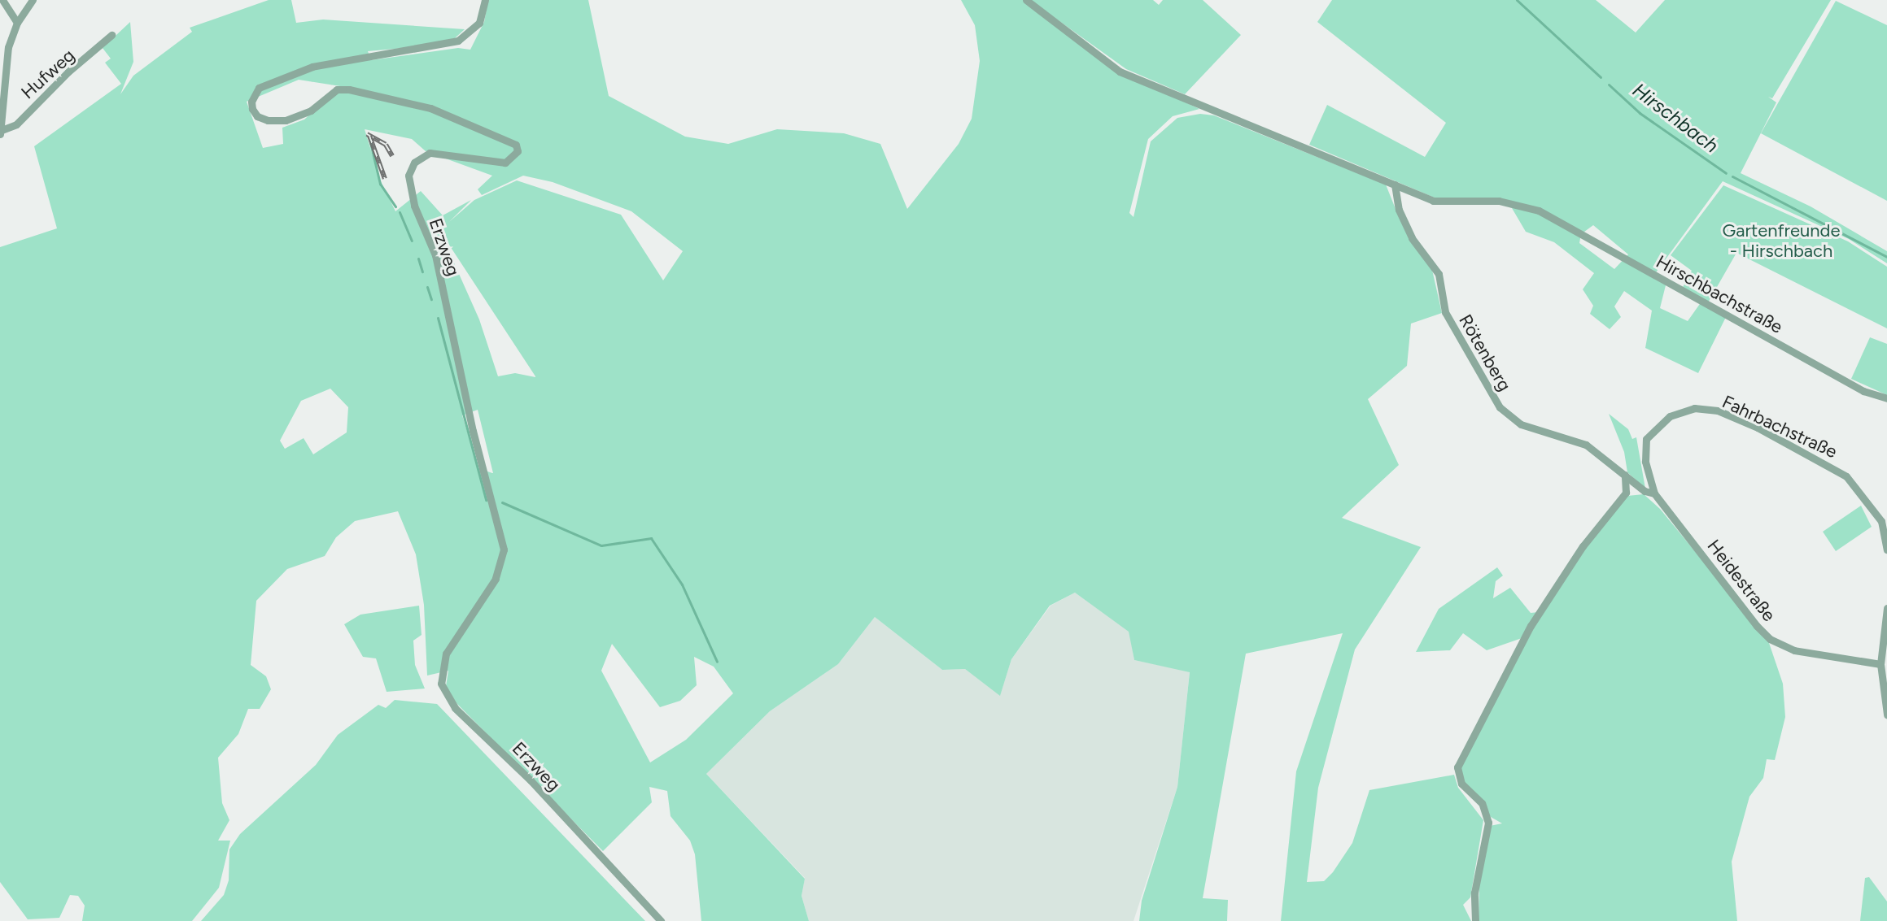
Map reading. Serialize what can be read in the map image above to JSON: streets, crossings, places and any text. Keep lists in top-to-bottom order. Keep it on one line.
{"streets":{"street":["Hufweg","Erzweg","Hirschbachstraße","Rötenberg","Fahrbachstraße","Heidestraße"]},"crossings":[["Hirschbachstraße","Rötenberg"],["Rötenberg","Heidestraße"],["Fahrbachstraße","Heidestraße"]],"water":["Hirschbach"],"parks":["Gartenfreunde - Hirschbach"]}
